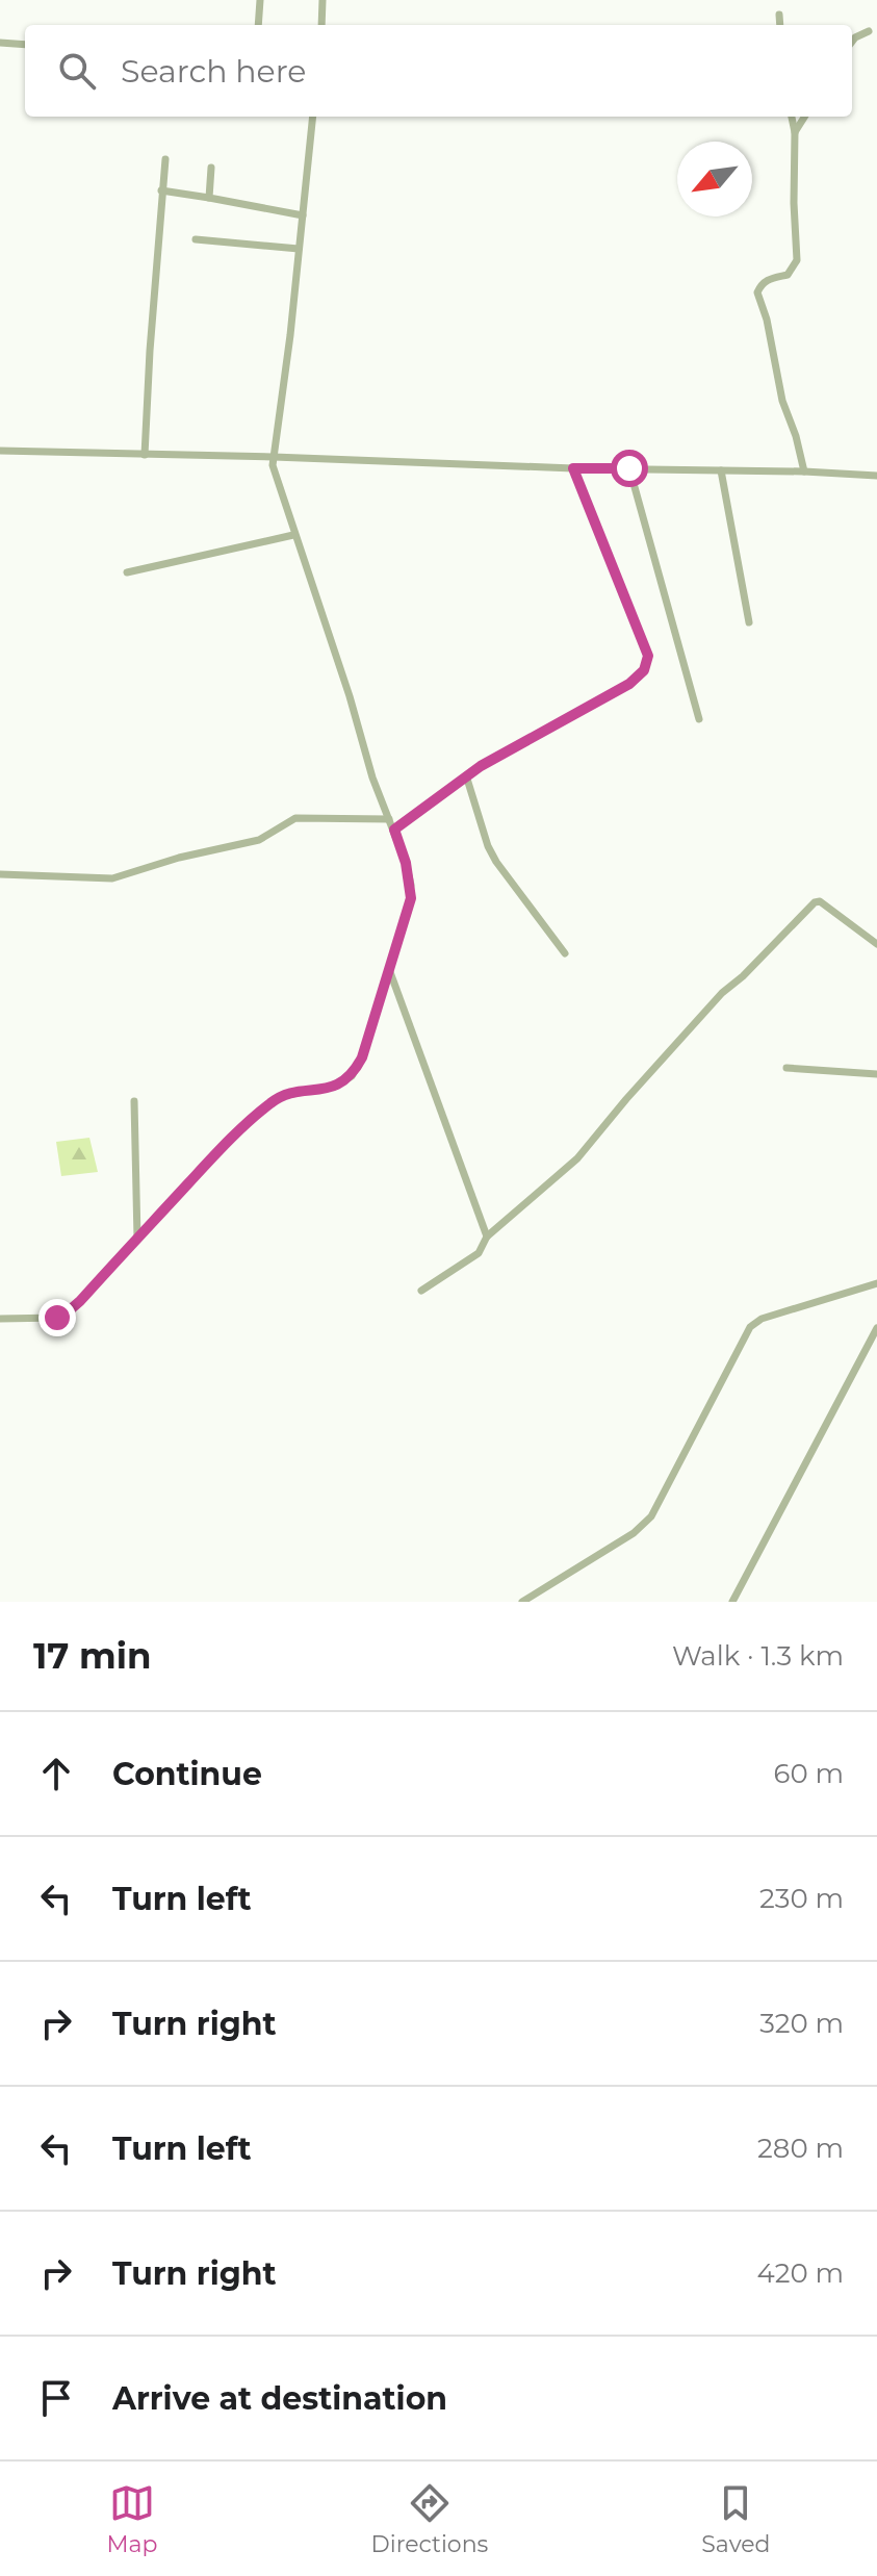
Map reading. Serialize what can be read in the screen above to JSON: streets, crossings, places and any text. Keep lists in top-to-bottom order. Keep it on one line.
{"north":"bottom left","page":{"search":"Search here","heading":["17 min","Walk · 1.3 km"],"list":[["Continue","60 m"],["Turn left","230 m"],["Turn right","320 m"],["Turn left","280 m"],["Turn right","420 m"],"Arrive at destination"],"nav":["Map","Directions","Saved"]}}
